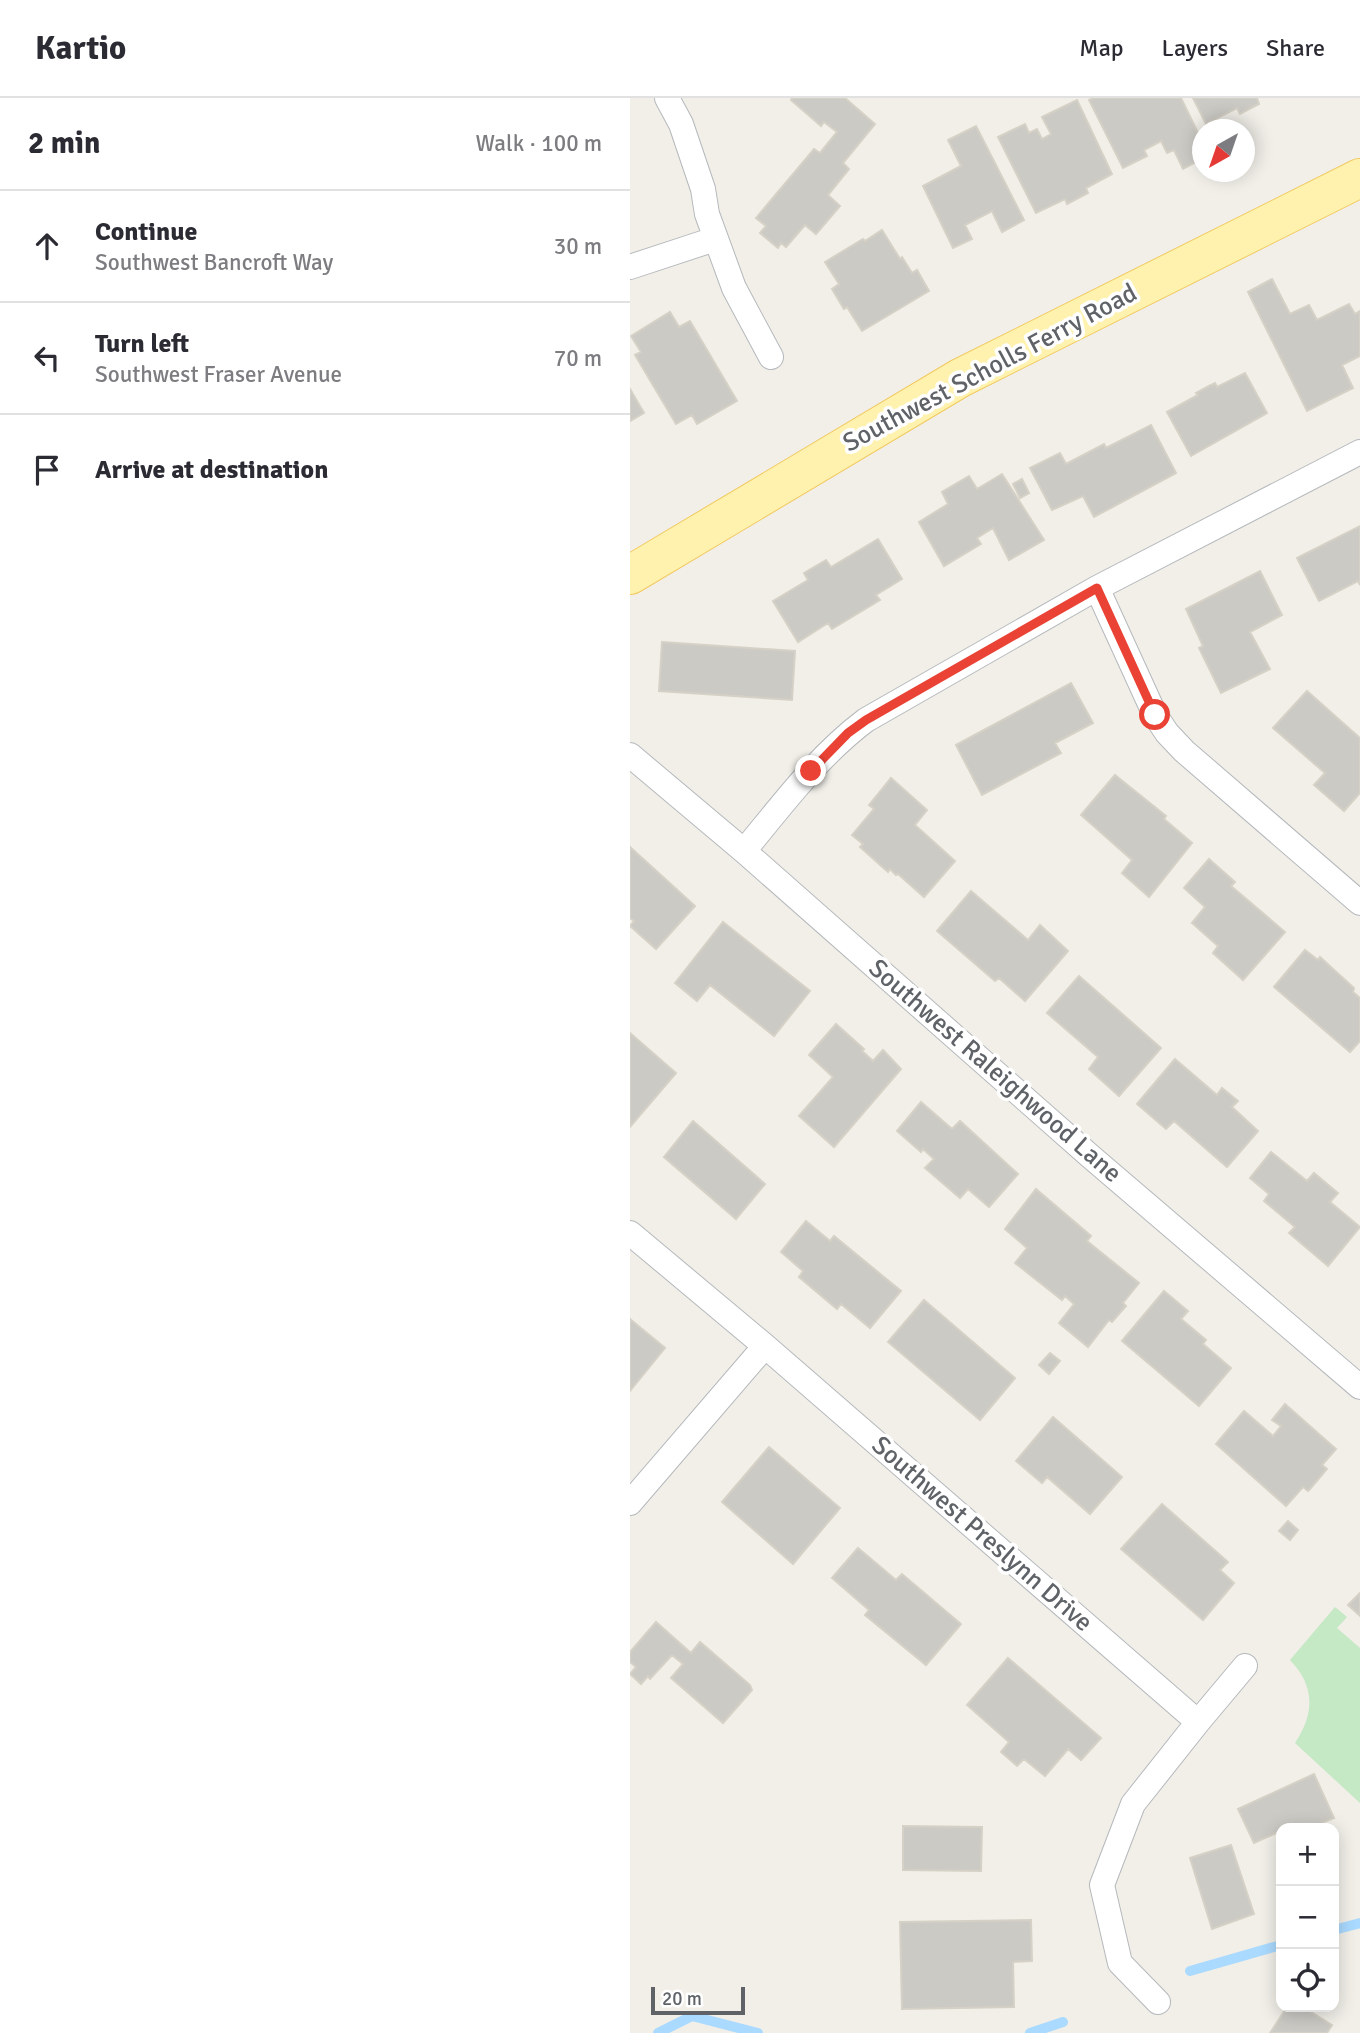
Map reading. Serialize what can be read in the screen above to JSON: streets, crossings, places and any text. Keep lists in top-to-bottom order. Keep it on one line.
{"streets":{"main road":["Southwest Scholls Ferry Road"],"street":["Southwest Raleighwood Lane","Southwest Preslynn Drive"]},"scale_bar":"20 m","north":"bottom left","page":{"header":"Kartio","nav":["Map","Layers","Share"],"heading":["2 min","Walk · 100 m"],"list":[["Continue","Southwest Bancroft Way","30 m"],["Turn left","Southwest Fraser Avenue","70 m"],"Arrive at destination"],"map_buttons":["+","−"],"scale":"20 m"}}
